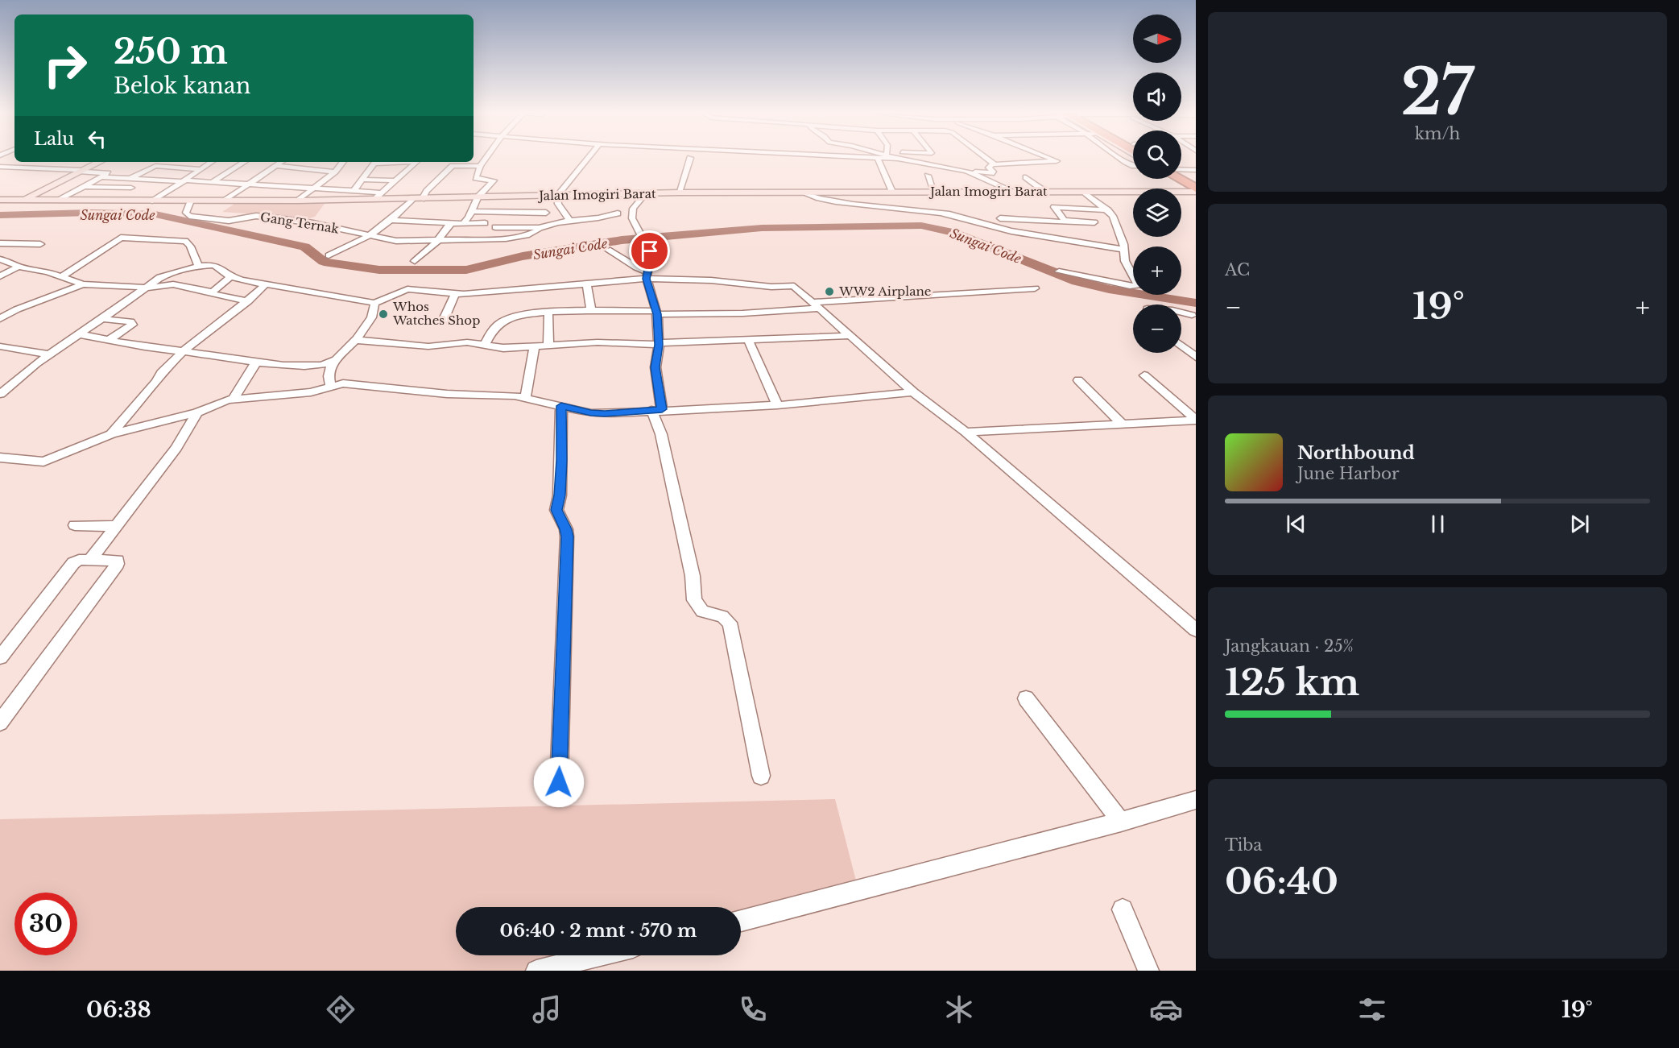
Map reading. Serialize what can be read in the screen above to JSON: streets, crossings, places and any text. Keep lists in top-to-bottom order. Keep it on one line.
{"streets":{"main road":["Jalan Imogiri Barat"],"street":["Gang Ternak"]},"crossings":[["Jalan Imogiri Barat","Gang Ternak"]],"water":["Sungai Code"],"places":["WW2 Airplane","Whos Watches Shop"],"north":"right","page":{"tile":[["27","km/h"],"AC",["Jangkauan · 25%","125 km"],["Tiba","06:40"]],"map_buttons":["+","−"],"turn":["250 m","Belok kanan"],"then":"Lalu","heat":["−","19°","+"],"song":["Northbound","June Harbor"],"limit":"30","trip":"06:40 · 2 mnt · 570 m","tabs":["06:38","19°"]}}
